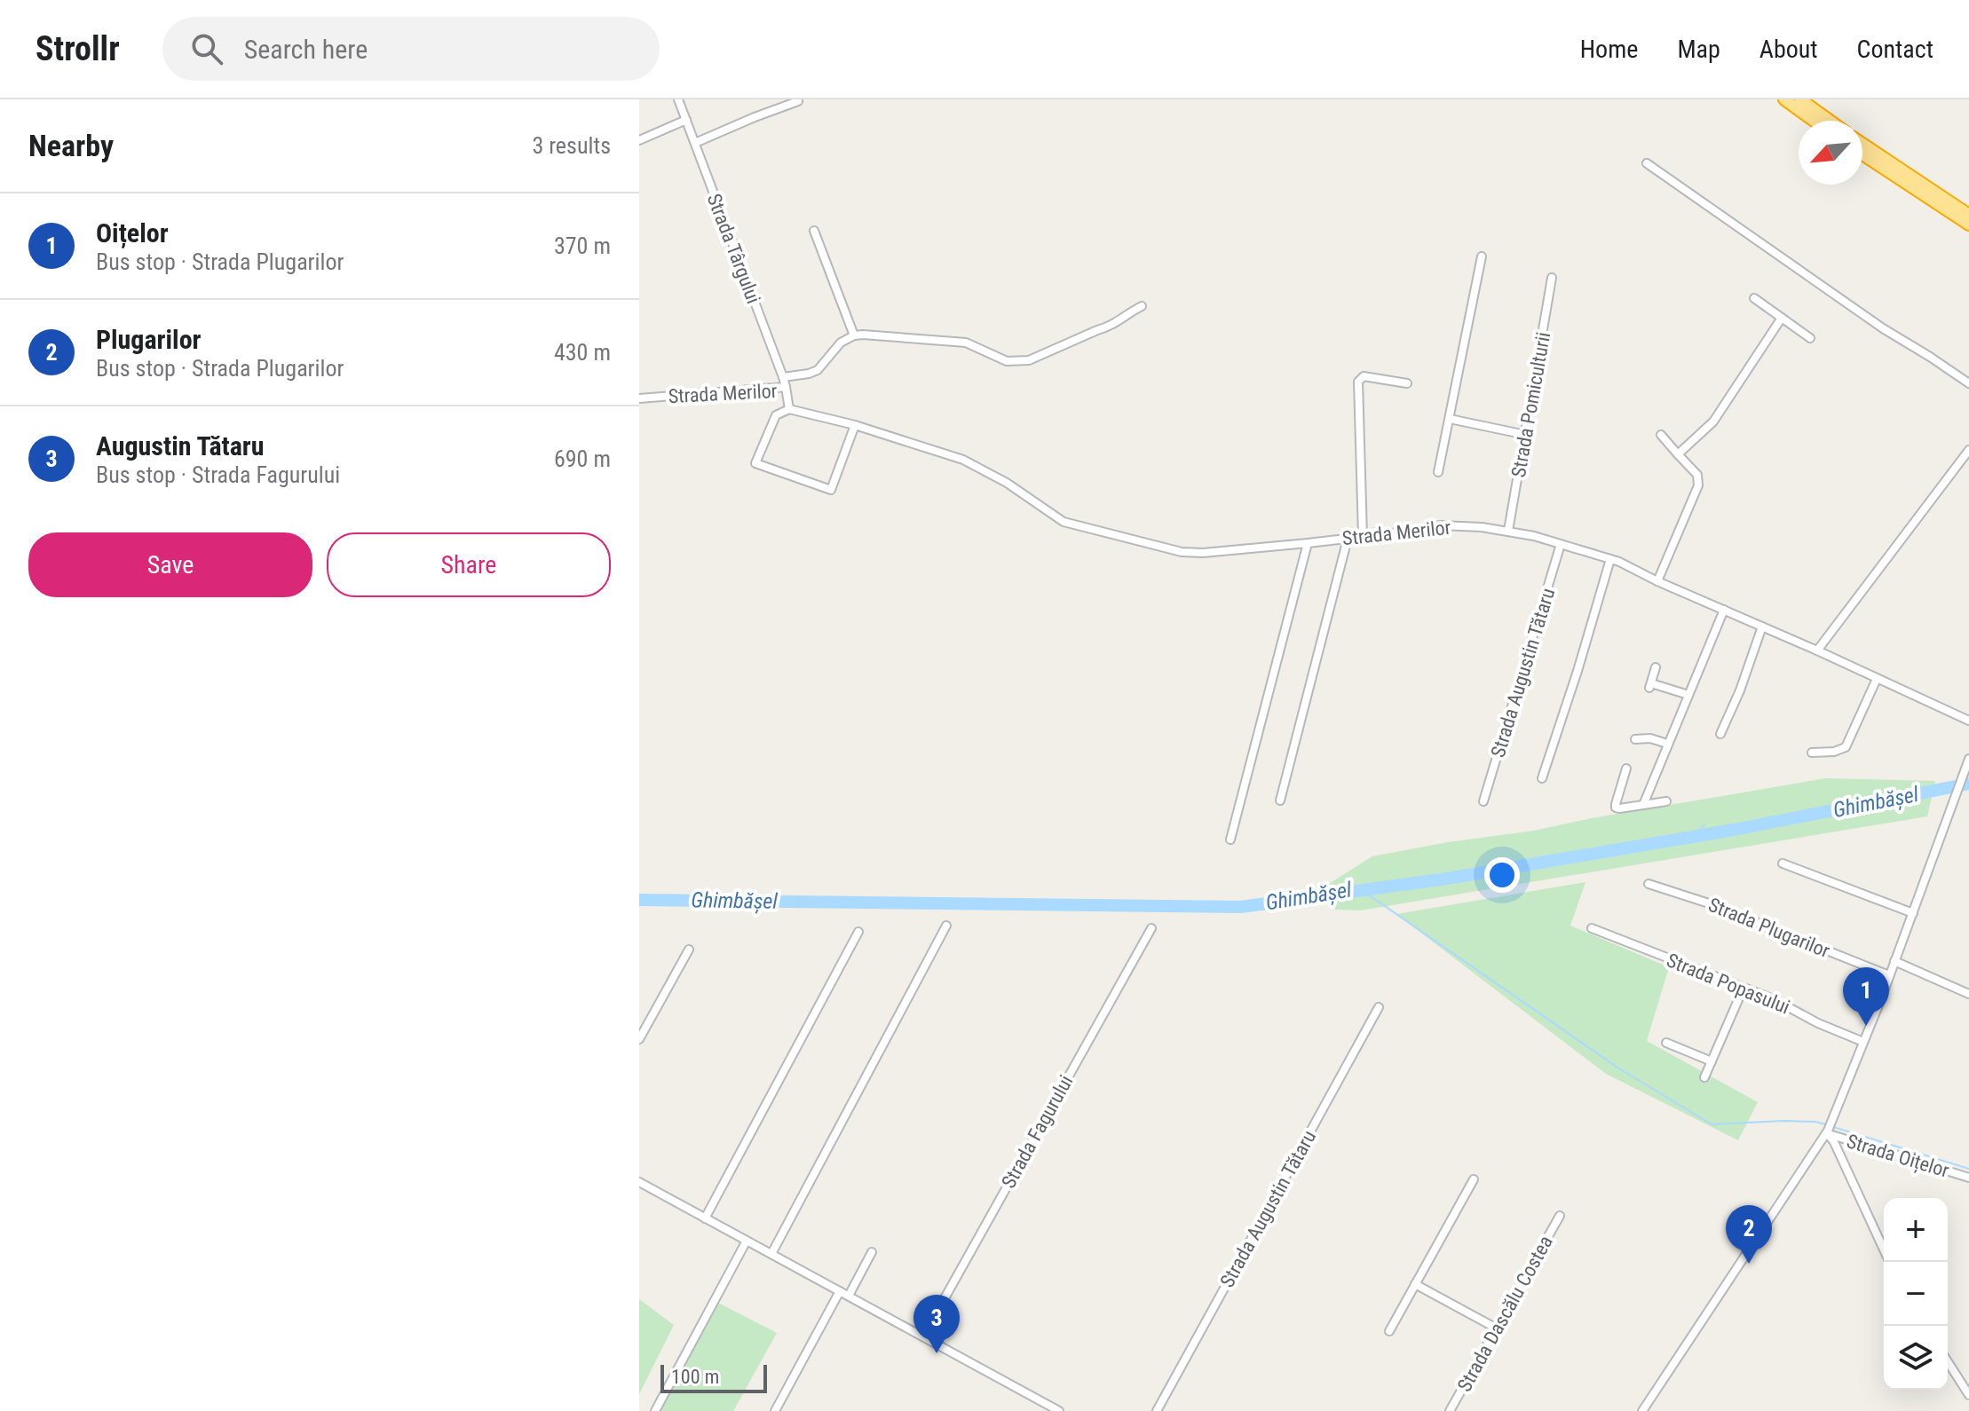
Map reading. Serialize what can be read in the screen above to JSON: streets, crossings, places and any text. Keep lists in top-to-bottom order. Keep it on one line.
{"streets":{"street":["Strada Târgului","Strada Merilor","Strada Pomiculturii","Strada Augustin Tătaru","Strada Plugarilor","Strada Popasului","Strada Fagurului","Strada Oițelor","Strada Dascălu Costea"]},"crossings":[["Strada Târgului","Strada Merilor"],["Strada Merilor","Strada Pomiculturii"],["Strada Merilor","Strada Augustin Tătaru"]],"water":["Ghimbășel"],"scale_bar":"100 m","north":"bottom left","page":{"header":"Strollr","search":"Search here","nav":["Home","Map","About","Contact"],"heading":["Nearby","3 results"],"list":[{"mark":"1","name":"Oițelor","note":"Bus stop · Strada Plugarilor","value":"370 m"},{"mark":"2","name":"Plugarilor","note":"Bus stop · Strada Plugarilor","value":"430 m"},{"mark":"3","name":"Augustin Tătaru","note":"Bus stop · Strada Fagurului","value":"690 m"}],"buttons":["Save","Share"],"pins":["1","2","3"],"map_buttons":["+","−"],"scale":"100 m"}}
